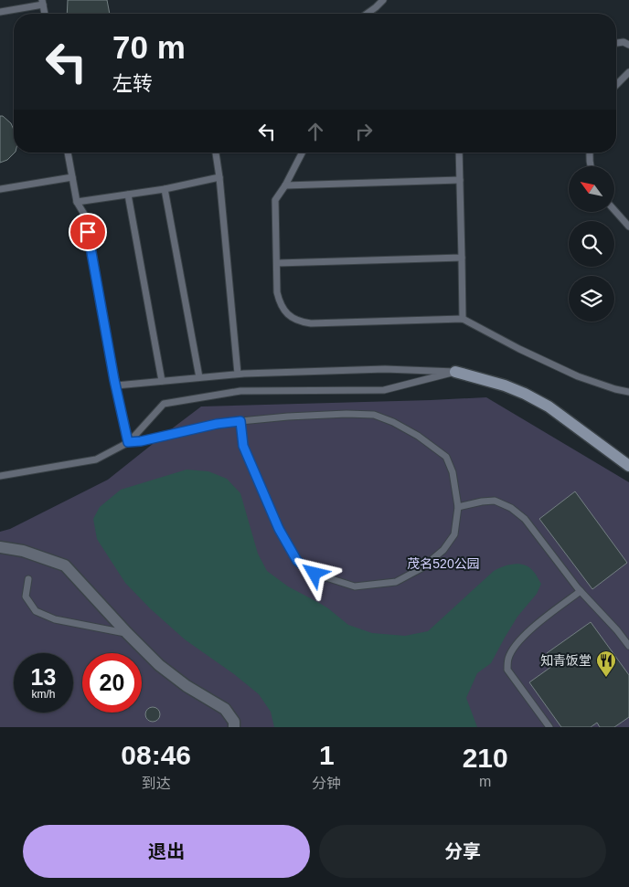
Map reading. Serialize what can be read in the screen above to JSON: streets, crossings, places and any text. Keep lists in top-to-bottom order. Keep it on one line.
{"parks":["茂名520公园"],"places":{"restaurant":["知青饭堂"]},"north":"top left","page":{"turn":["70 m","左转"],"speed":"13 km/h","limit":"20","eta":["08:46","到达","1","分钟","210","m"],"buttons":["退出","分享"]}}
